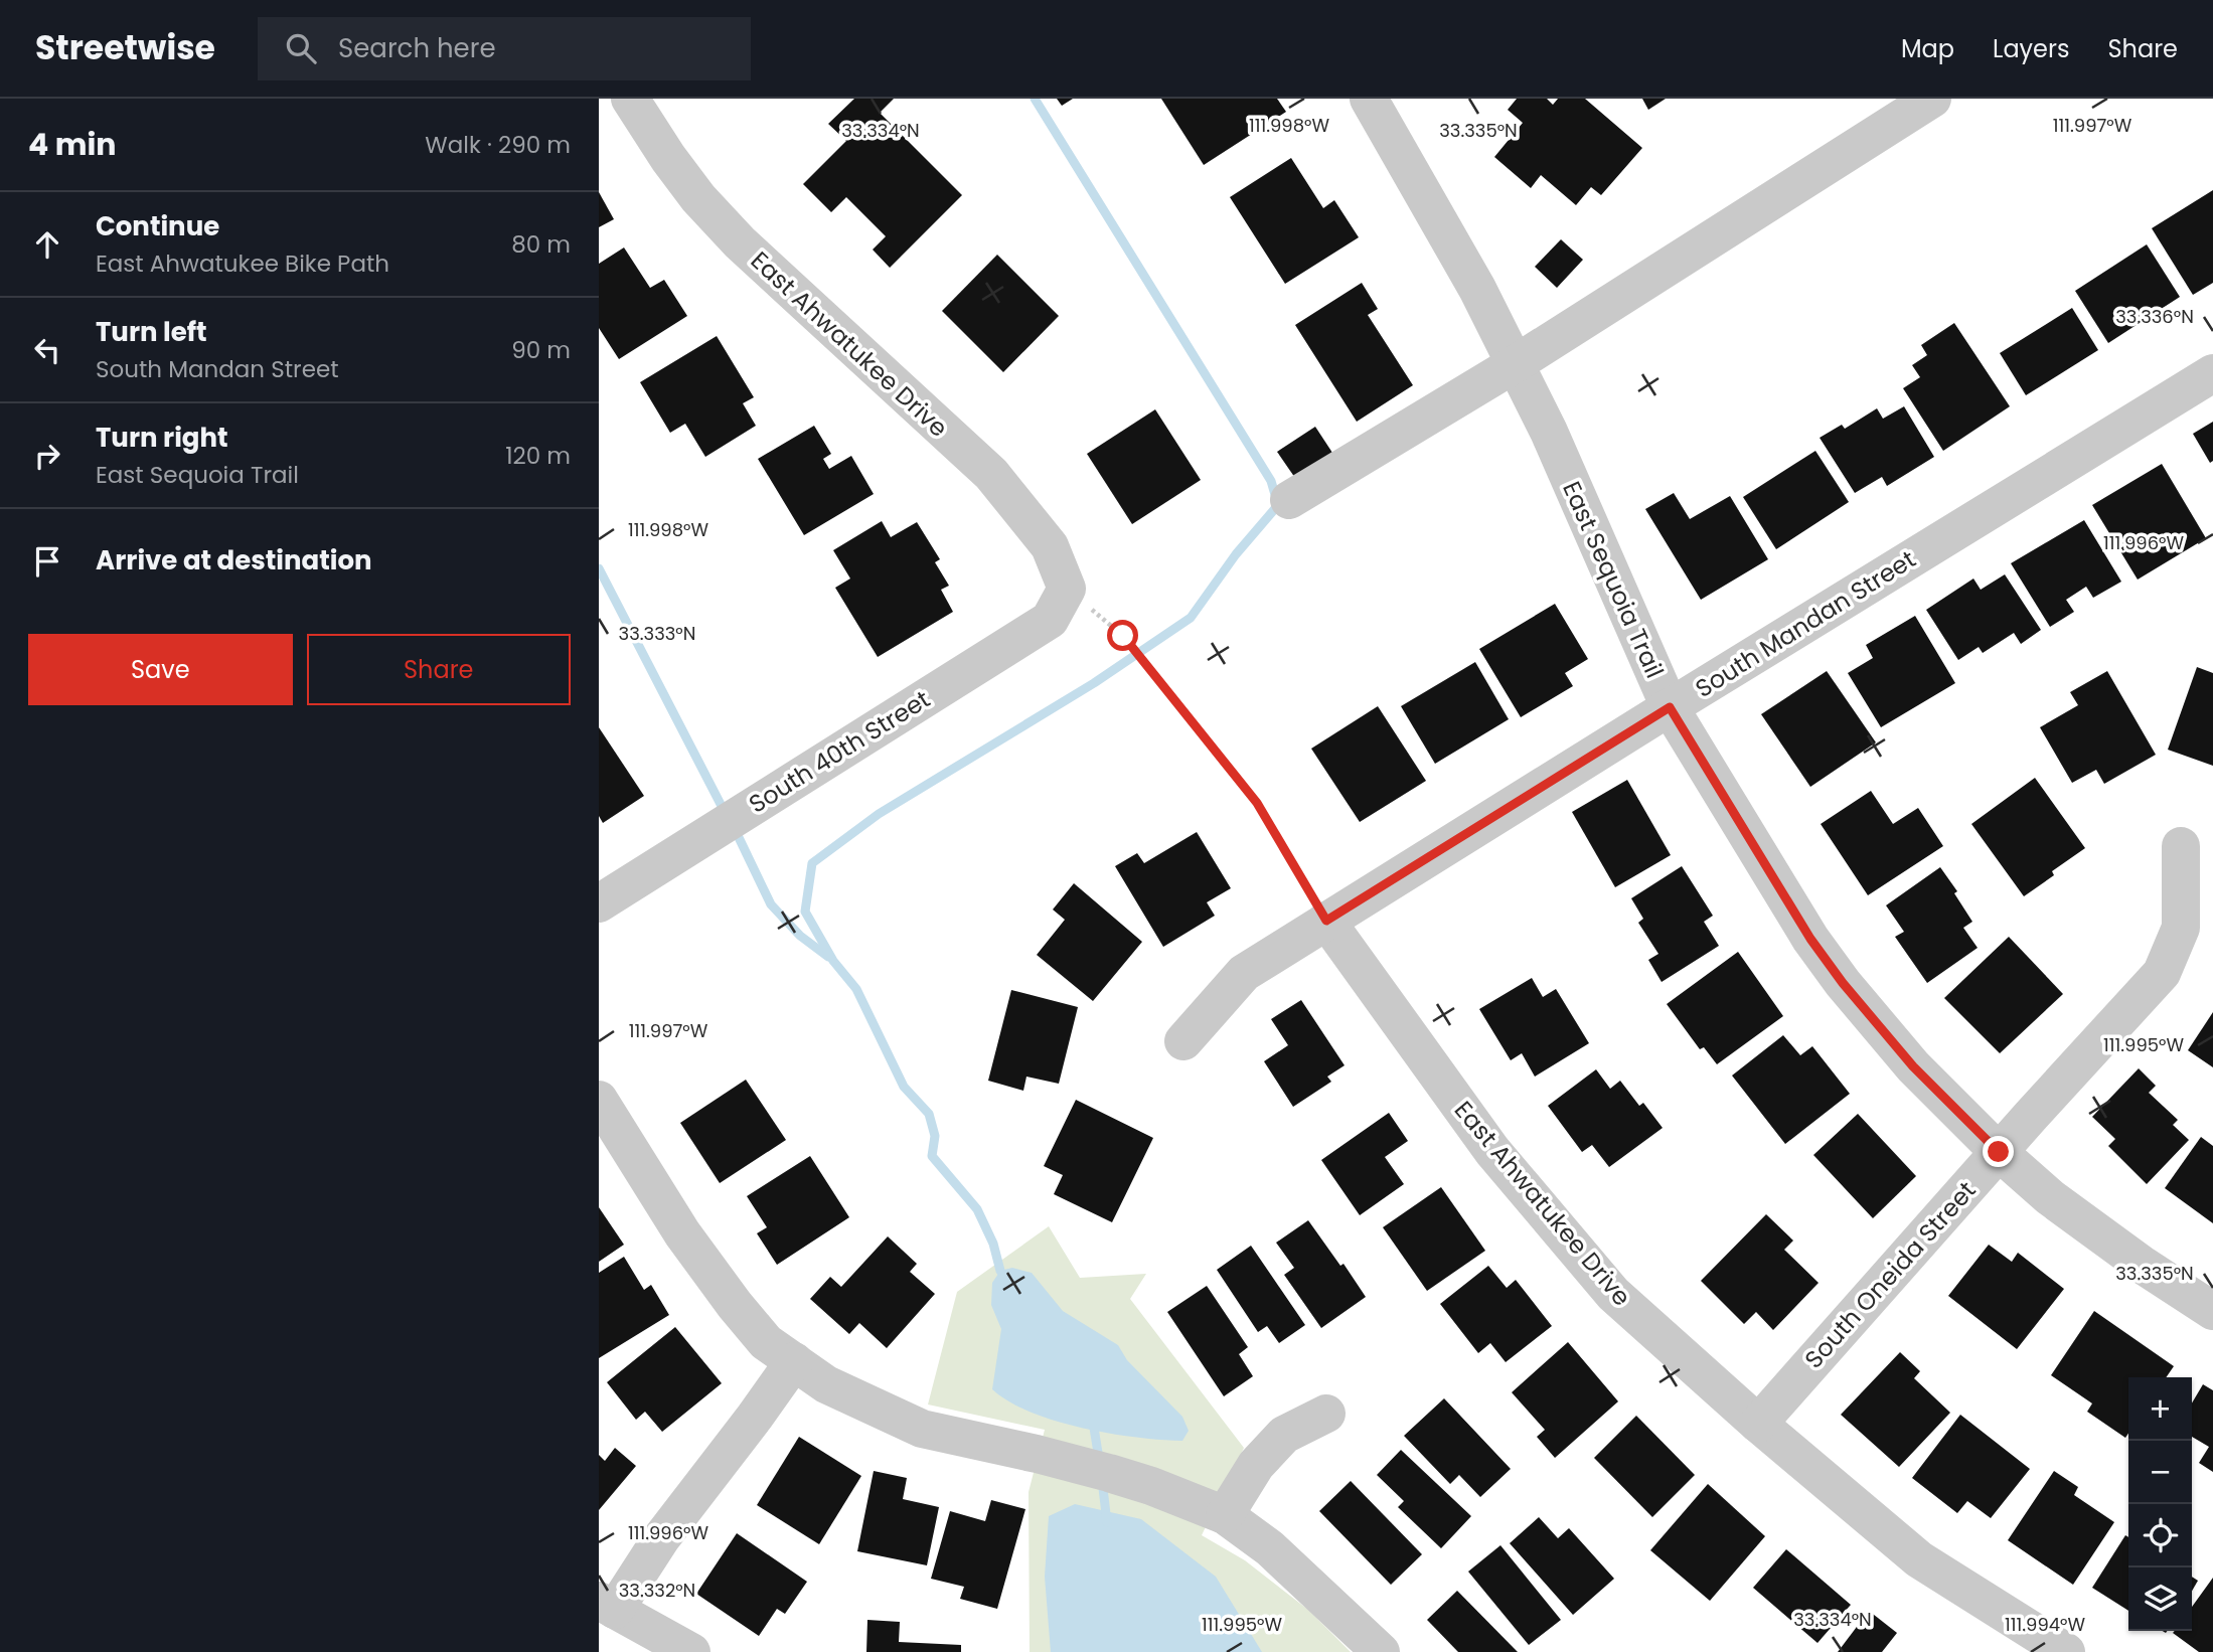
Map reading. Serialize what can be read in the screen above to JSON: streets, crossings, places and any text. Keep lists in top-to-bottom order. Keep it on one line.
{"streets":{"street":["East Ahwatukee Drive","East Sequoia Trail","South Mandan Street","South 40th Street","South Oneida Street"]},"crossings":[["East Ahwatukee Drive","South Mandan Street"],["East Ahwatukee Drive","South 40th Street"],["East Ahwatukee Drive","South Oneida Street"],["East Sequoia Trail","South Mandan Street"],["East Sequoia Trail","South Oneida Street"]],"page":{"header":"Streetwise","search":"Search here","nav":["Map","Layers","Share"],"heading":["4 min","Walk · 290 m"],"list":[["Continue","East Ahwatukee Bike Path","80 m"],["Turn left","South Mandan Street","90 m"],["Turn right","East Sequoia Trail","120 m"],"Arrive at destination"],"buttons":["Save","Share"],"map_buttons":["+","−"]},"coordinates":["111.998°W","111.997°W","33.334°N","33.335°N","33.336°N","111.996°W","33.333°N","111.995°W","33.332°N","111.994°W"]}
